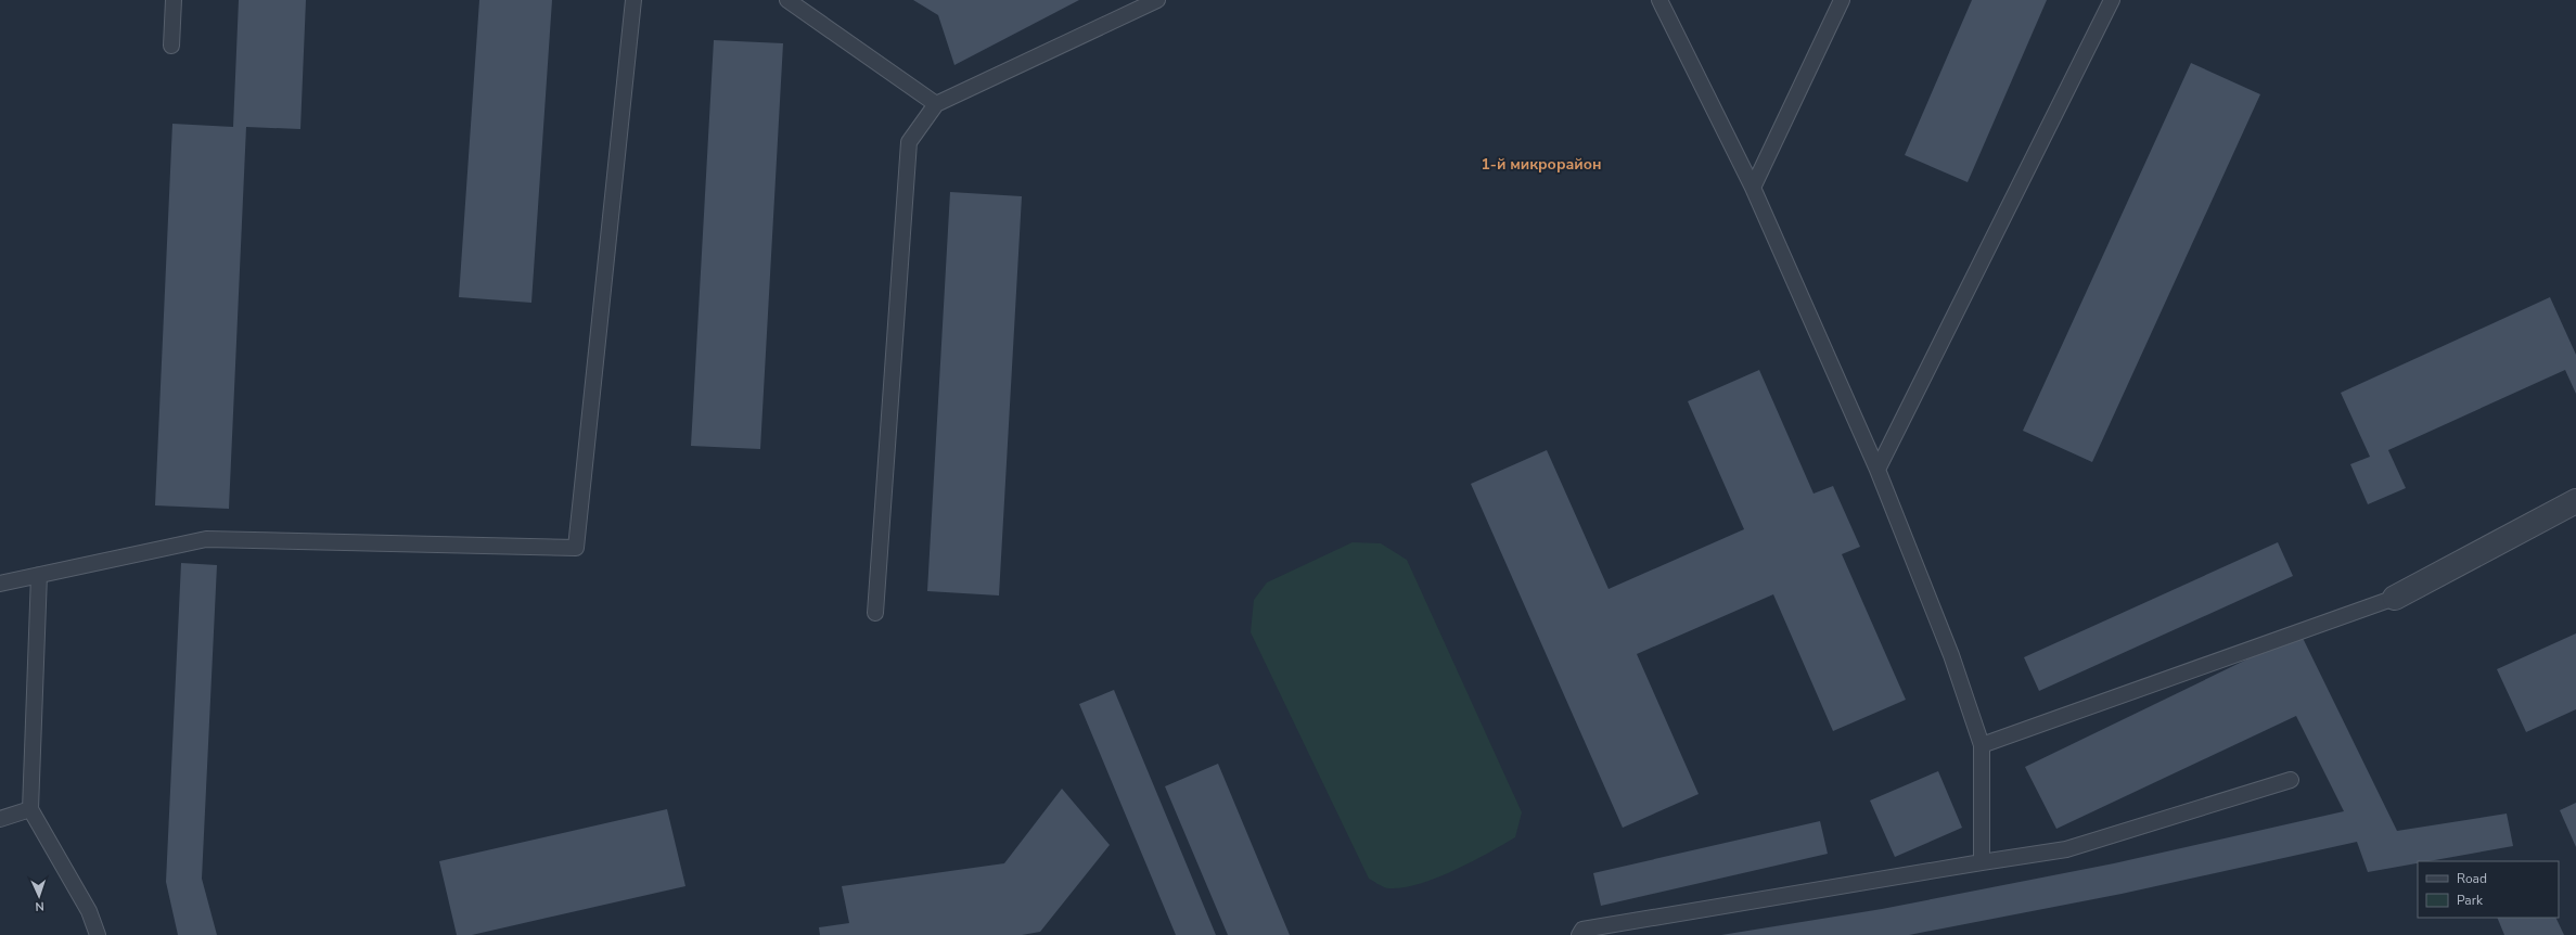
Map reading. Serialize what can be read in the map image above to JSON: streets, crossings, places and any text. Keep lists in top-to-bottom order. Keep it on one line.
{"districts":["1-й микрорайон"],"legend":["Road","Park"],"north":"bottom"}
